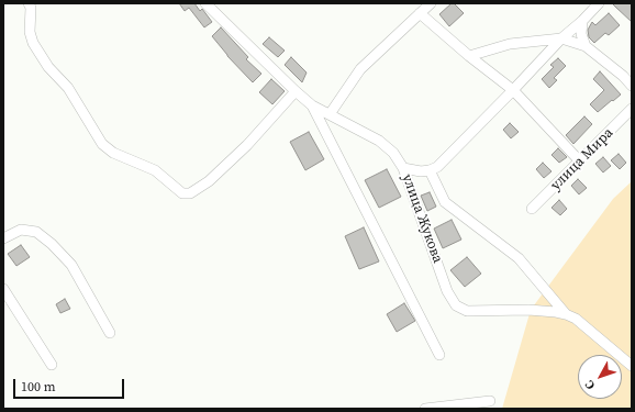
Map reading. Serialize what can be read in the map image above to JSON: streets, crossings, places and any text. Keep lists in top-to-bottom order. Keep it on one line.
{"streets":{"street":["улица Мира","улица Жукова"]},"scale_bar":"100 m","north":"bottom left"}
